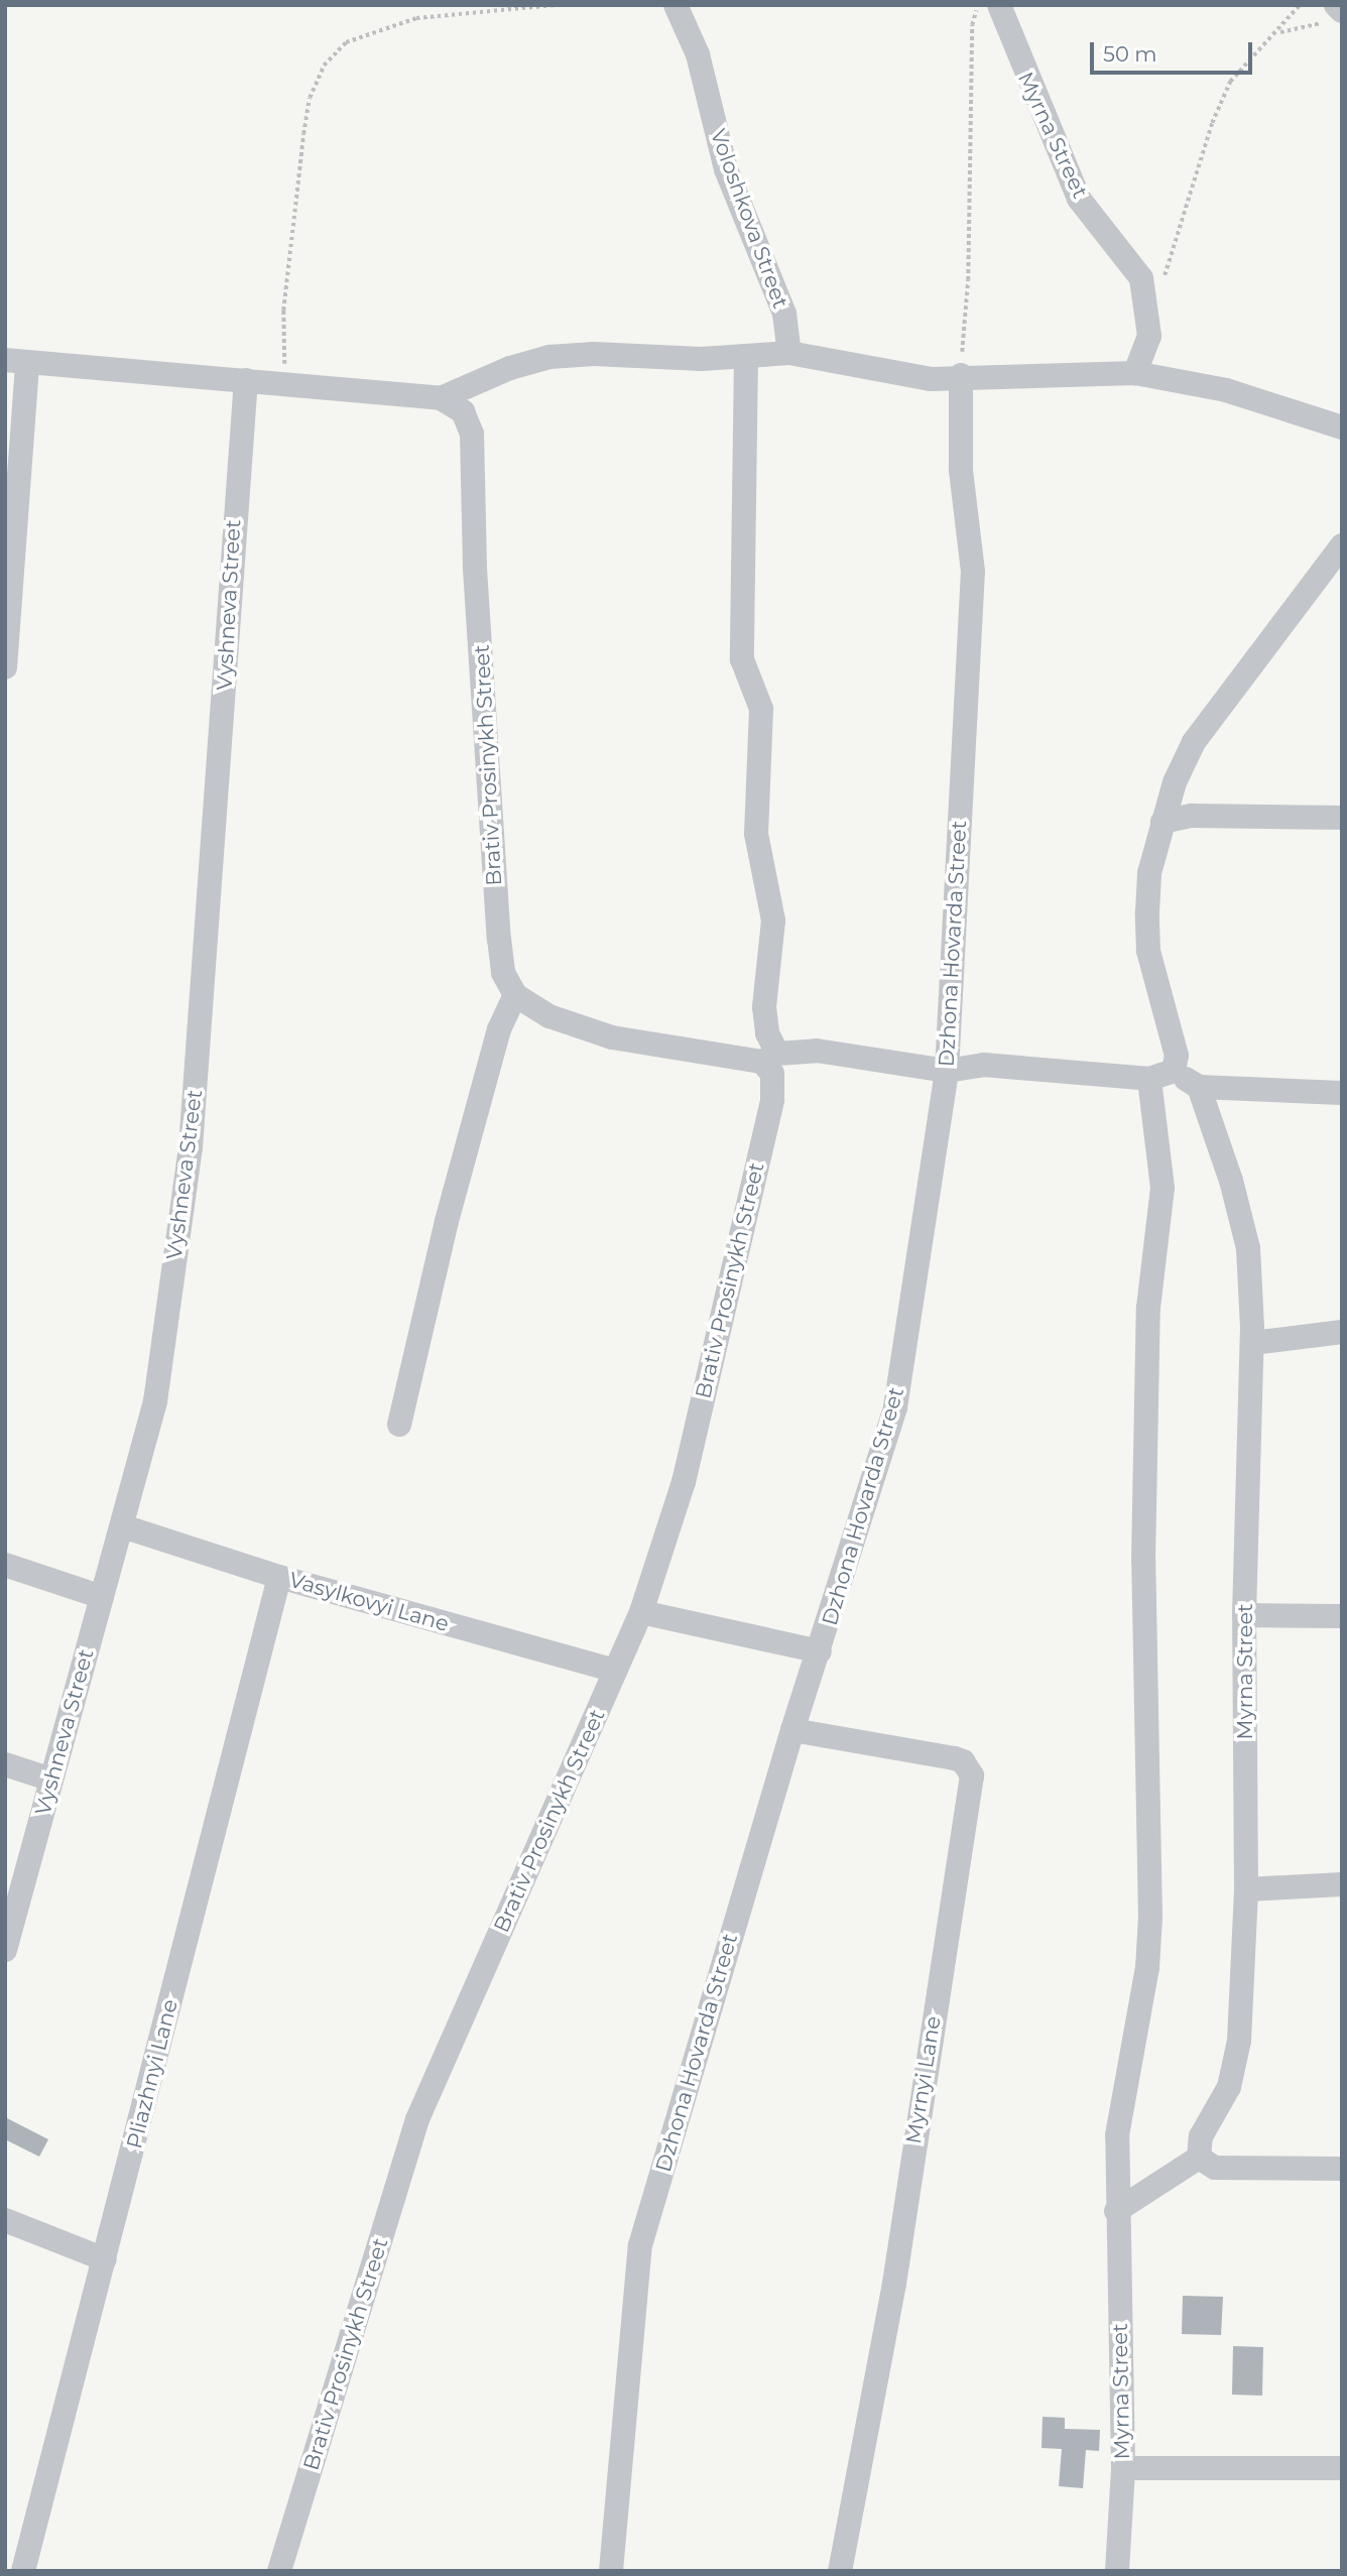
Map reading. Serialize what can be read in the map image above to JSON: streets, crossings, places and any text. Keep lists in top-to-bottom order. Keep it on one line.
{"streets":{"street":["Myrna Street","Voloshkova Street","Vyshneva Street","Brativ Prosinykh Street","Dzhona Hovarda Street","Vasylkovyi Lane","Pliazhnyi Lane","Myrnyi Lane"]},"crossings":[["Vyshneva Street","Vasylkovyi Lane"],["Brativ Prosinykh Street","Vasylkovyi Lane"],["Dzhona Hovarda Street","Myrnyi Lane"],["Vasylkovyi Lane","Pliazhnyi Lane"]],"scale_bar":"50 m"}
